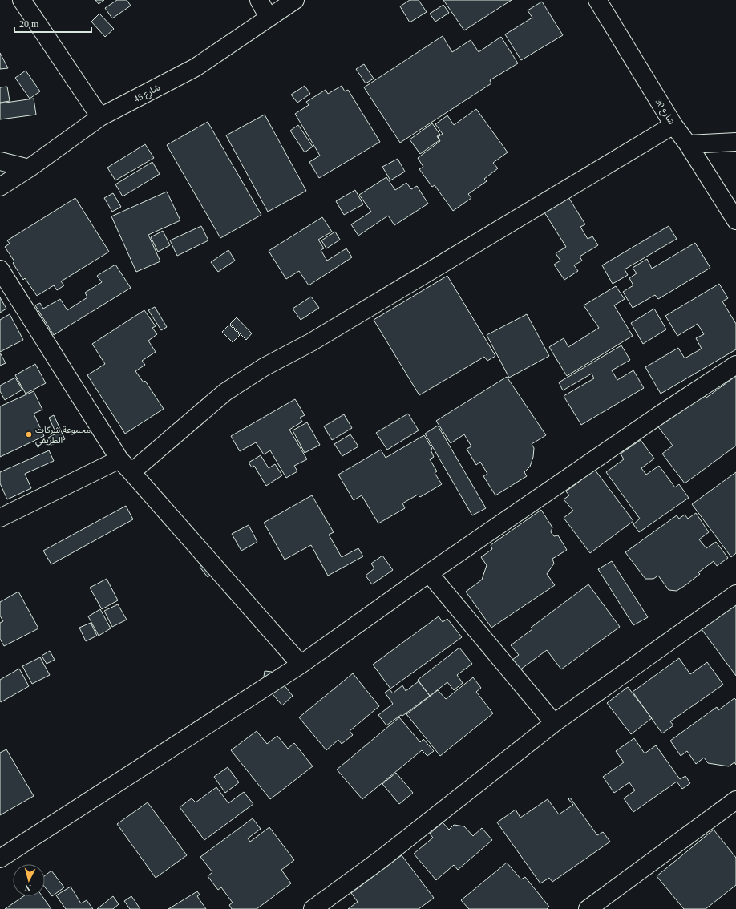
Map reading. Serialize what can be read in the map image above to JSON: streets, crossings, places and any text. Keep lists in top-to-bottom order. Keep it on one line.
{"streets":{"street":["شارع 45","شارع 30"]},"places":["مجموعة شركات الطريفي"],"scale_bar":"20 m","north":"bottom"}
